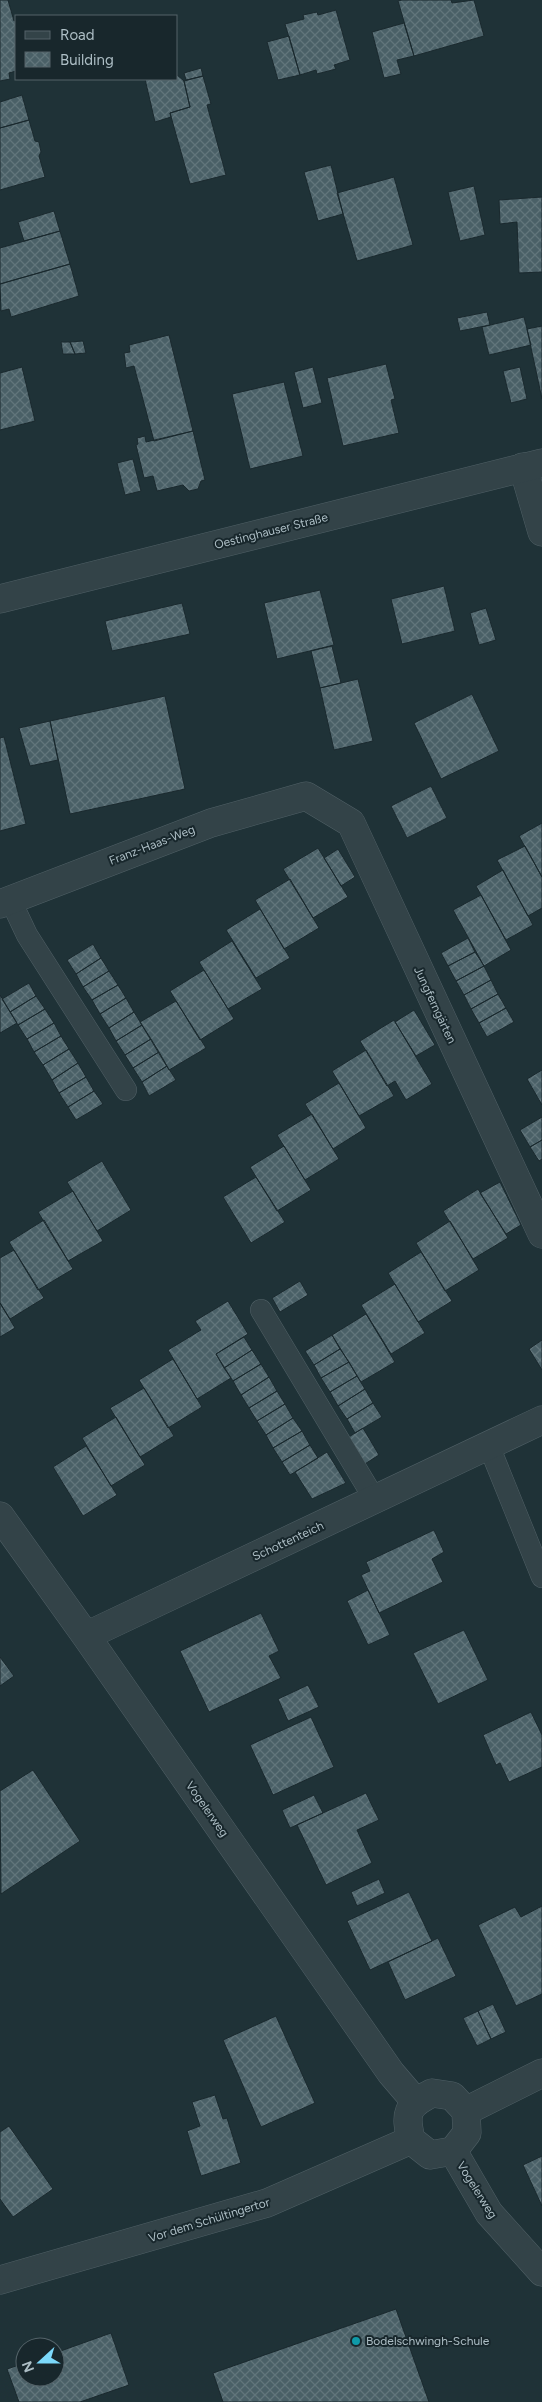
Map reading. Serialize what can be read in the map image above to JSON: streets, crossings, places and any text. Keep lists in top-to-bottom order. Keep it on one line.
{"streets":{"street":["Oestinghauser Straße","Franz-Haas-Weg","Jungferngärten","Schottenteich","Vogelerweg","Vor dem Schültingertor"]},"crossings":[["Franz-Haas-Weg","Jungferngärten"],["Schottenteich","Vogelerweg"],["Vogelerweg","Vor dem Schültingertor"]],"places":["Bodelschwingh-Schule"],"legend":["Road","Building"],"north":"left"}
